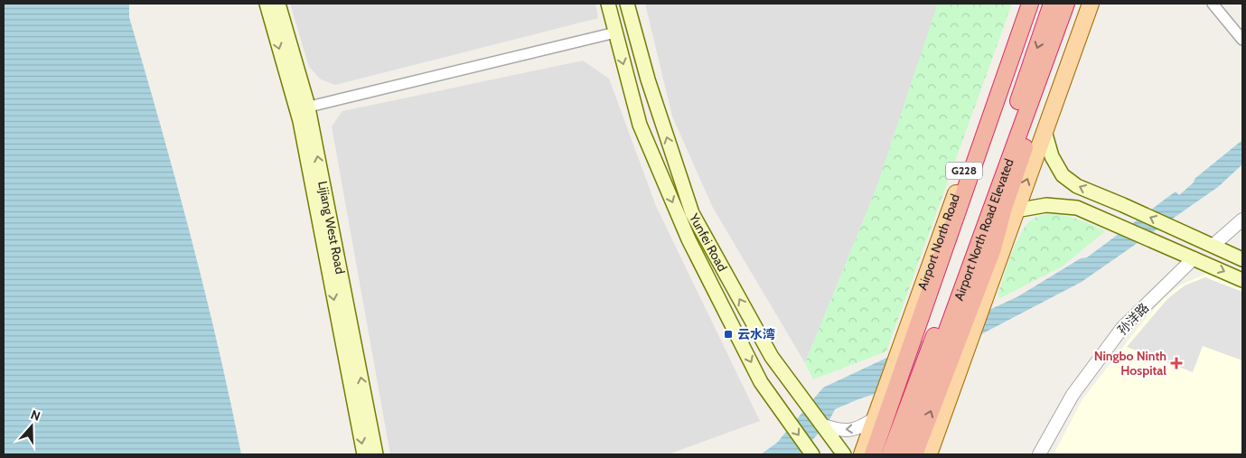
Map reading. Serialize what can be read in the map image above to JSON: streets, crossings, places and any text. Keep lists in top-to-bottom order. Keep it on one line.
{"streets":{"highway":["Airport North Road Elevated"],"main road":["G228","Lijiang West Road","Yunfei Road","Airport North Road"],"street":["孙洋路"]},"places":{"transit":["云水湾"],"health":["Ningbo Ninth Hospital"]},"north":"top"}
